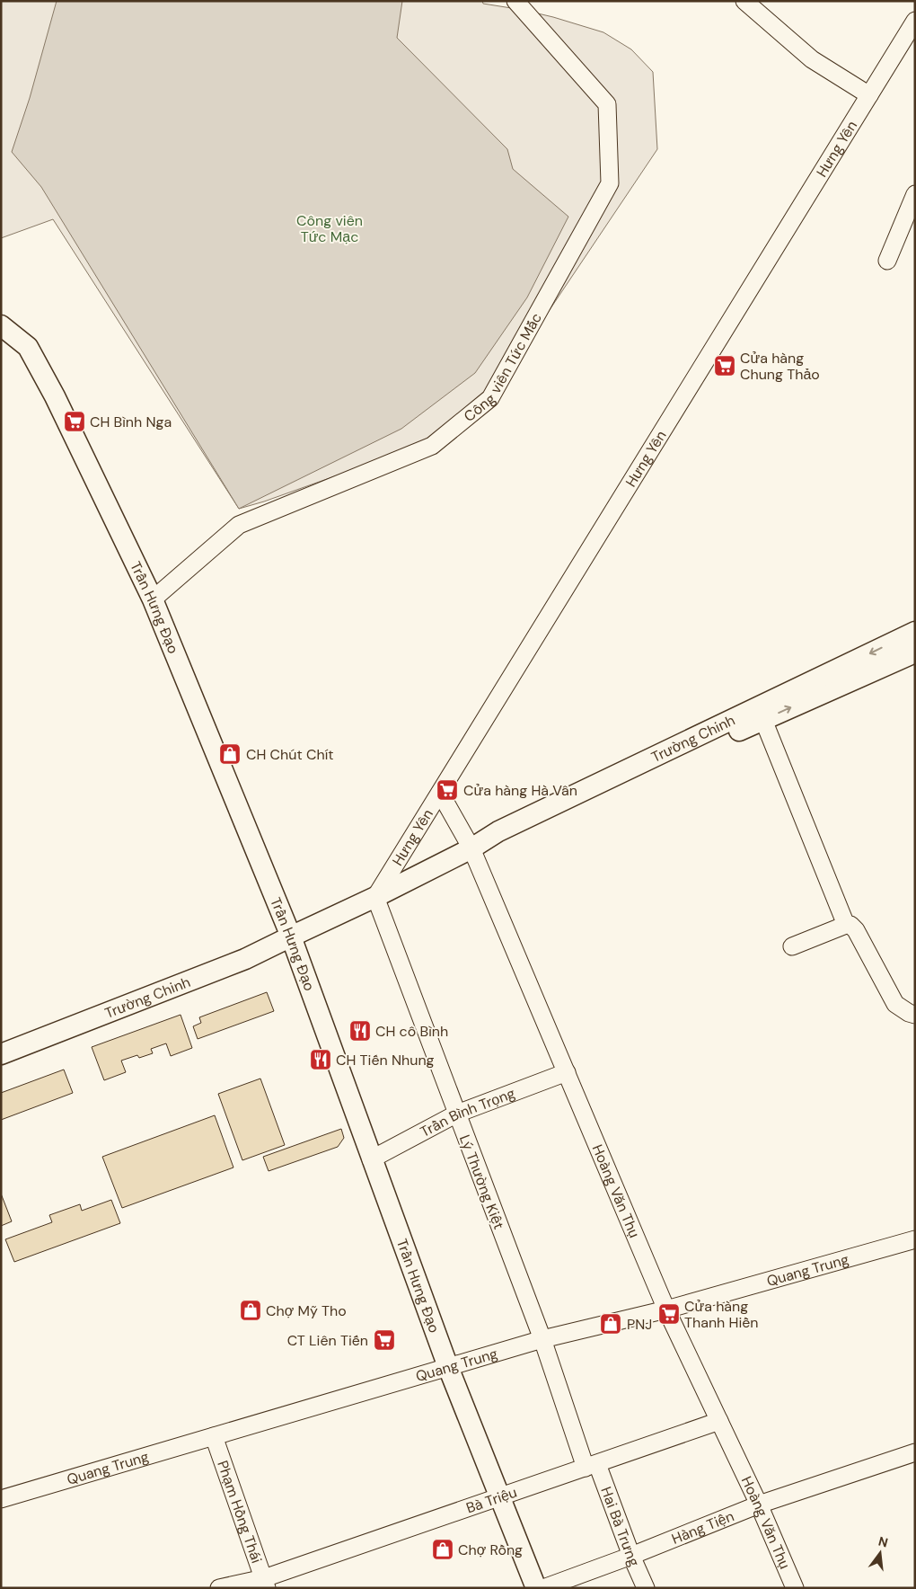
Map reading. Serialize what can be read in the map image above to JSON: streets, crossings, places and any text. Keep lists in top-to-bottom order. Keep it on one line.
{"streets":{"main road":["Trần Hưng Đạo","Trường Chinh"],"street":["Hưng Yên","Công viên Tức Mắc","Trần Bình Trọng","Lý Thường Kiệt","Hoàng Văn Thụ","Quang Trung","Bà Triệu","Phạm Hồng Thái","Hai Bà Trưng","Hàng Tiện"]},"crossings":[["Hưng Yên","Trường Chinh"],["Hưng Yên","Lý Thường Kiệt"],["Hưng Yên","Hoàng Văn Thụ"],["Công viên Tức Mắc","Trần Hưng Đạo"],["Trần Hưng Đạo","Trường Chinh"],["Trần Hưng Đạo","Trần Bình Trọng"],["Trần Hưng Đạo","Quang Trung"],["Trần Hưng Đạo","Bà Triệu"],["Trường Chinh","Lý Thường Kiệt"],["Trường Chinh","Hoàng Văn Thụ"],["Trần Bình Trọng","Lý Thường Kiệt"],["Trần Bình Trọng","Hoàng Văn Thụ"],["Lý Thường Kiệt","Quang Trung"],["Lý Thường Kiệt","Bà Triệu"],["Lý Thường Kiệt","Hai Bà Trưng"],["Hoàng Văn Thụ","Quang Trung"],["Hoàng Văn Thụ","Bà Triệu"],["Hoàng Văn Thụ","Hàng Tiện"],["Quang Trung","Phạm Hồng Thái"],["Bà Triệu","Phạm Hồng Thái"],["Bà Triệu","Hai Bà Trưng"],["Hai Bà Trưng","Hàng Tiện"]],"parks":["Công viên Tức Mạc"],"places":{"supermarket":["Cửa hàng Chung Thảo","CH Bình Nga","Cửa hàng Hà Vân","Cửa hàng Thanh Hiền","CT Liên Tiến"],"shop":["CH Chút Chít","Chợ Mỹ Tho","PNJ","Chợ Rồng"],"restaurant":["CH cô Bình","CH Tiến Nhung"]},"north":"top"}
